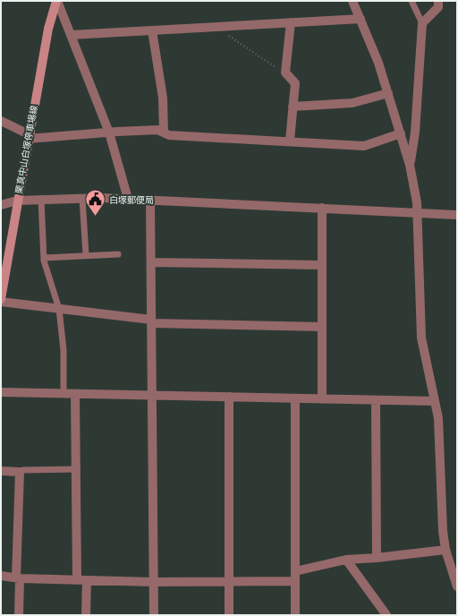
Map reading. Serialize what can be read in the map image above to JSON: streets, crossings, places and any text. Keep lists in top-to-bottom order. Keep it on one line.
{"streets":{"main road":["栗真中山白塚停車場線"]},"places":{"public building":["白塚郵便局"]}}
